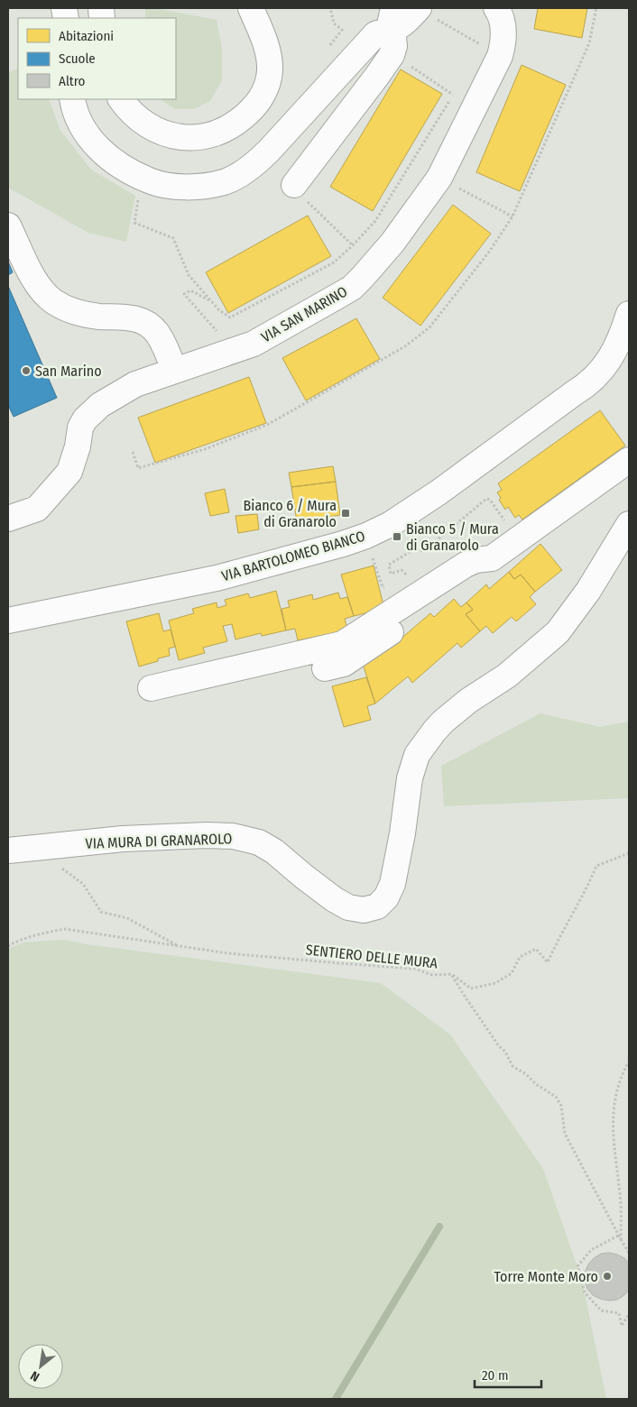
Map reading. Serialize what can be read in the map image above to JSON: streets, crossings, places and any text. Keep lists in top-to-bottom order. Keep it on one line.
{"streets":{"street":["VIA SAN MARINO","VIA BARTOLOMEO BIANCO","VIA MURA DI GRANAROLO"],"path":["SENTIERO DELLE MURA"]},"places":{"other":["San Marino","Torre Monte Moro"],"transit":["Bianco 6 / Mura di Granarolo","Bianco 5 / Mura di Granarolo"]},"legend":["Abitazioni","Scuole","Altro"],"scale_bar":"20 m","north":"bottom left"}
